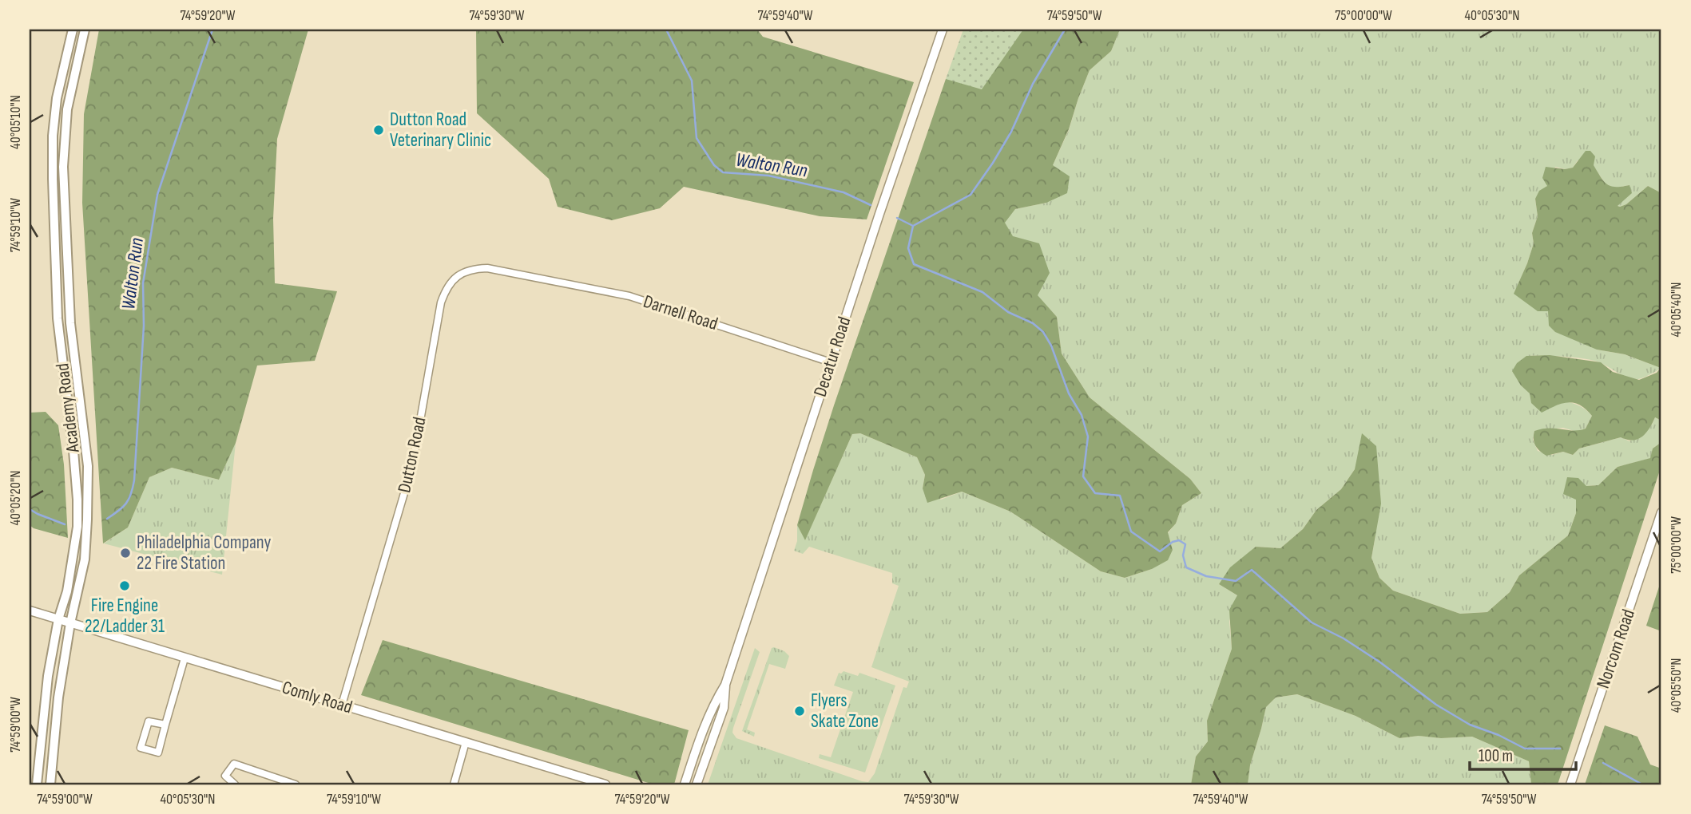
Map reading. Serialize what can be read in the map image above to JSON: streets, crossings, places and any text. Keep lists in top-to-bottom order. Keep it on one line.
{"streets":{"main road":["Academy Road"],"street":["Darnell Road","Decatur Road","Dutton Road","Norcom Road","Comly Road"]},"crossings":[["Darnell Road","Decatur Road"],["Darnell Road","Dutton Road"],["Academy Road","Comly Road"],["Dutton Road","Comly Road"]],"water":["Walton Run"],"places":["Dutton Road Veterinary Clinic","Philadelphia Company 22 Fire Station","Fire Engine 22/Ladder 31","Flyers Skate Zone"],"scale_bar":"100 m","coordinates":["74°59'20\"W","74°59'30\"W","74°59'40\"W","74°59'50\"W","75°00'00\"W","40°05'30\"N","40°05'10\"N","74°59'10\"W","40°05'40\"N","40°05'20\"N","40°05'50\"N","74°59'00\"W"]}
